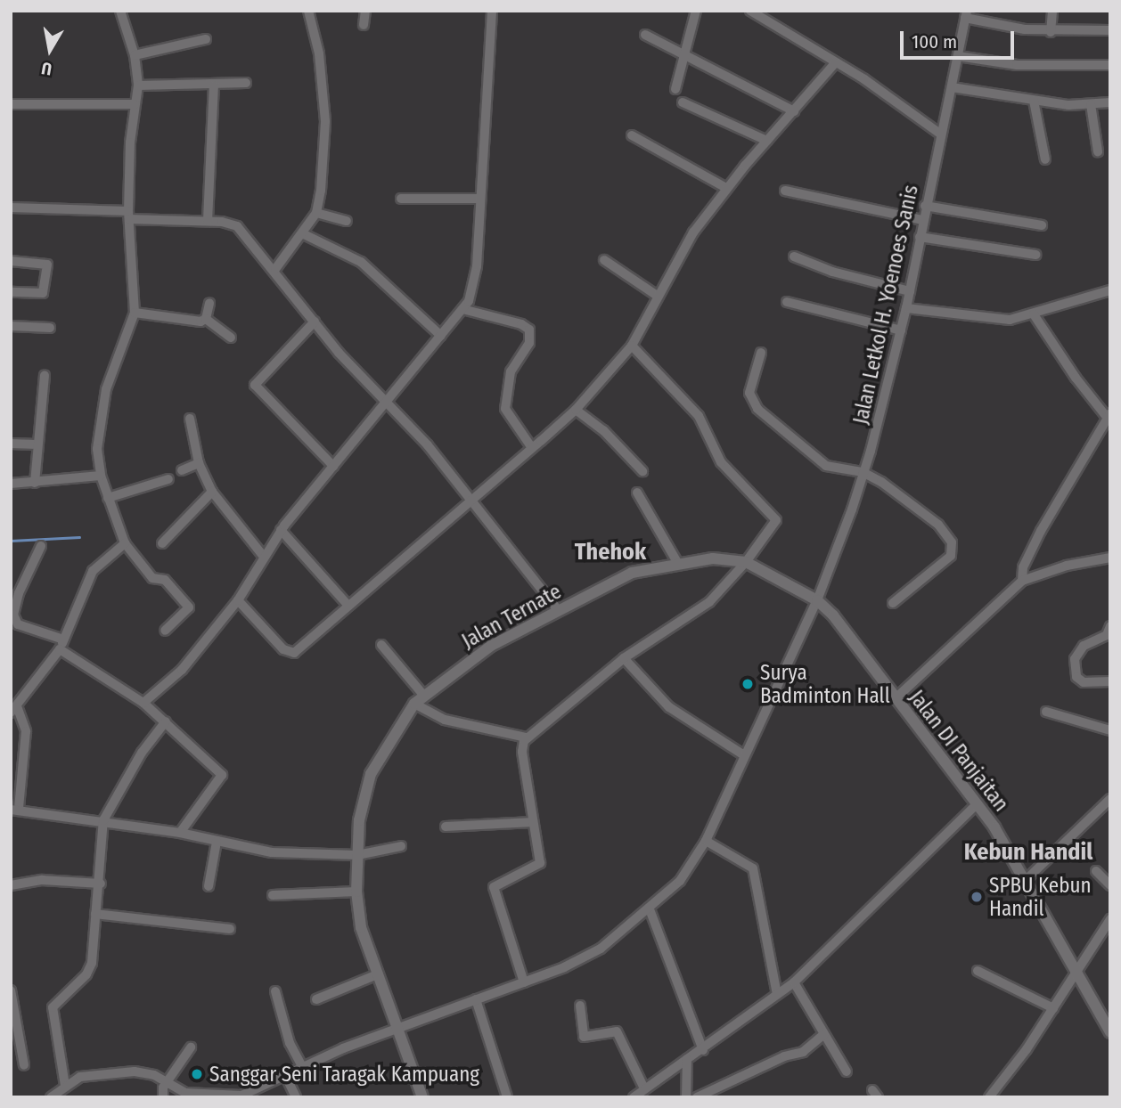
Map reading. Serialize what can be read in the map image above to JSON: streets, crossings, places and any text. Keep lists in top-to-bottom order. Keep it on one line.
{"streets":{"street":["Jalan Letkol H. Yoenoes Sanis","Jalan Ternate","Jalan DI Panjaitan"]},"crossings":[["Jalan Letkol H. Yoenoes Sanis","Jalan Ternate"],["Jalan Letkol H. Yoenoes Sanis","Jalan DI Panjaitan"],["Jalan Ternate","Jalan DI Panjaitan"]],"districts":["Thehok","Kebun Handil"],"places":["Surya Badminton Hall","SPBU Kebun Handil","Sanggar Seni Taragak Kampuang"],"scale_bar":"100 m","north":"bottom"}
